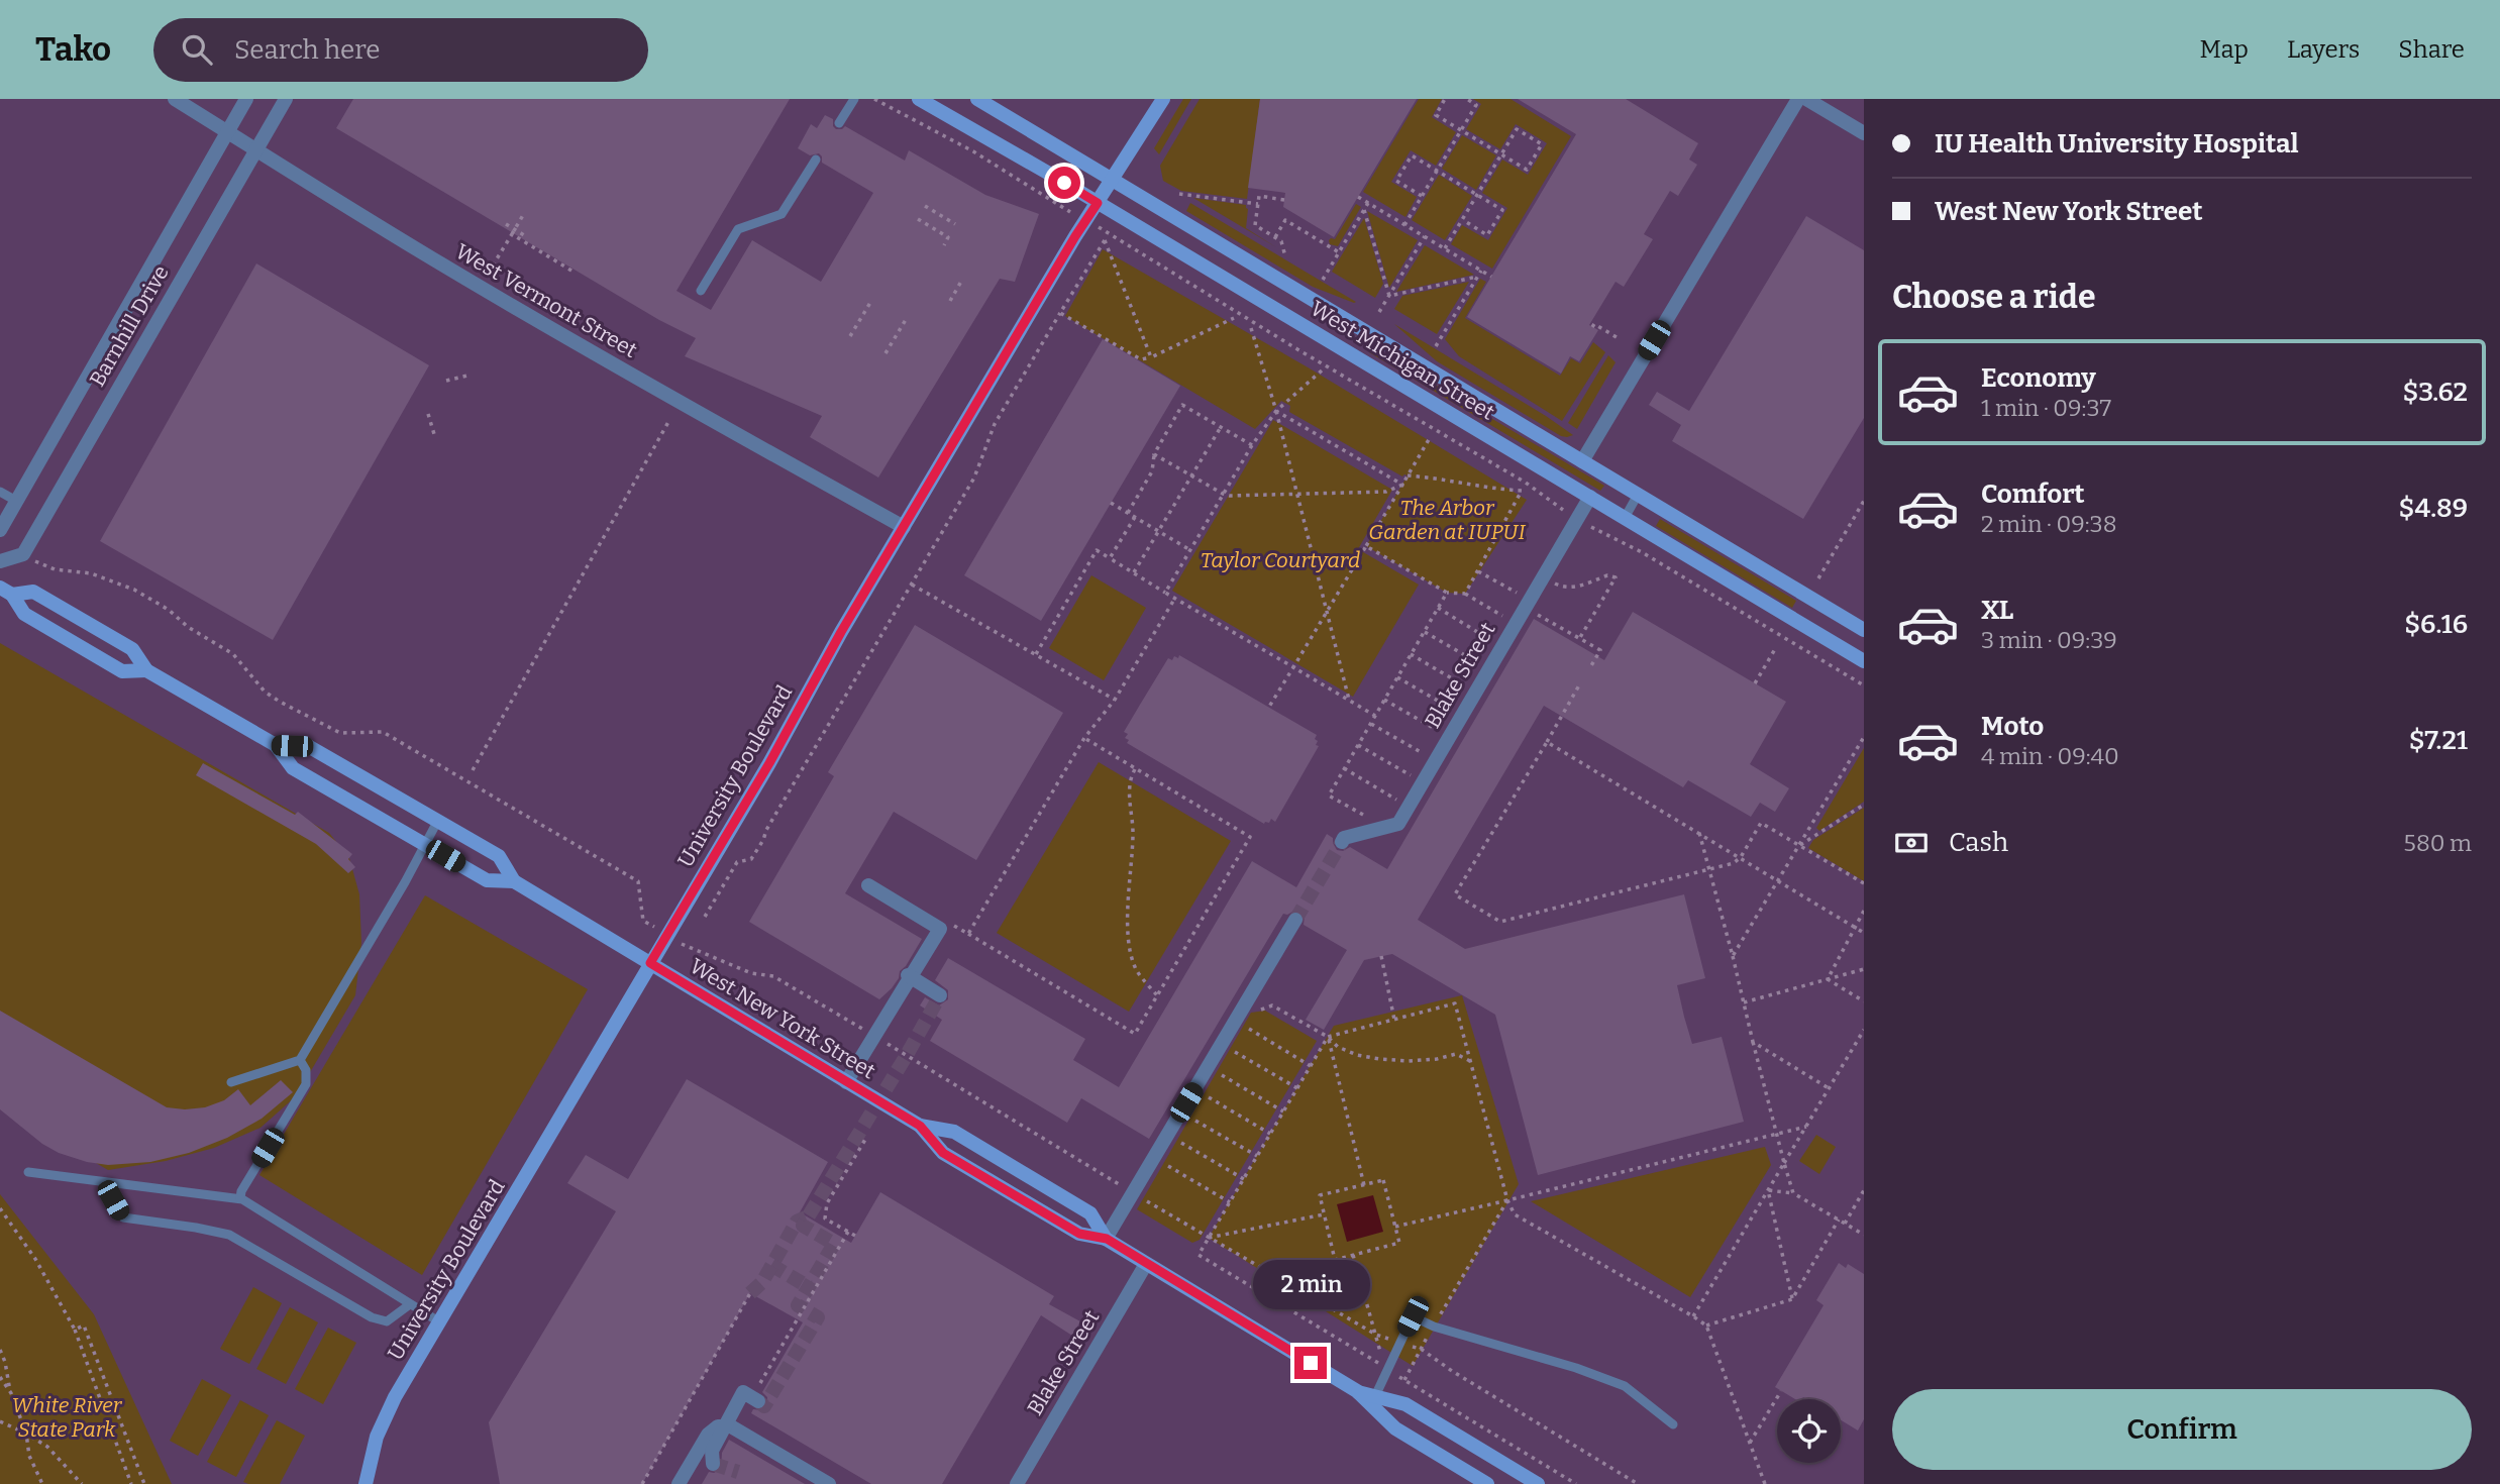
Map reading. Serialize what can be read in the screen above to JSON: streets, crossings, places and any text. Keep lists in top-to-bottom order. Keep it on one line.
{"streets":{"main road":["West Michigan Street","University Boulevard","West New York Street"],"street":["West Vermont Street","Barnhill Drive","Blake Street"]},"crossings":[["West Vermont Street","Barnhill Drive"],["West Vermont Street","University Boulevard"],["West Michigan Street","Blake Street"],["West Michigan Street","University Boulevard"],["Blake Street","West New York Street"],["University Boulevard","West New York Street"]],"parks":["The Arbor Garden at IUPUI","Taylor Courtyard","White River State Park"],"page":{"header":"Tako","search":"Search here","nav":["Map","Layers","Share"],"banner":["IU Health University Hospital","West New York Street"],"heading":"Choose a ride","list":[{"name":"Economy","note":"1 min · 09:37","value":"$3.62"},{"name":"Comfort","note":"2 min · 09:38","value":"$4.89"},{"name":"XL","note":"3 min · 09:39","value":"$6.16"},{"name":"Moto","note":"4 min · 09:40","value":"$7.21"}],"pay":["Cash","580 m"],"bubble":"2 min","buttons":"Confirm"}}
